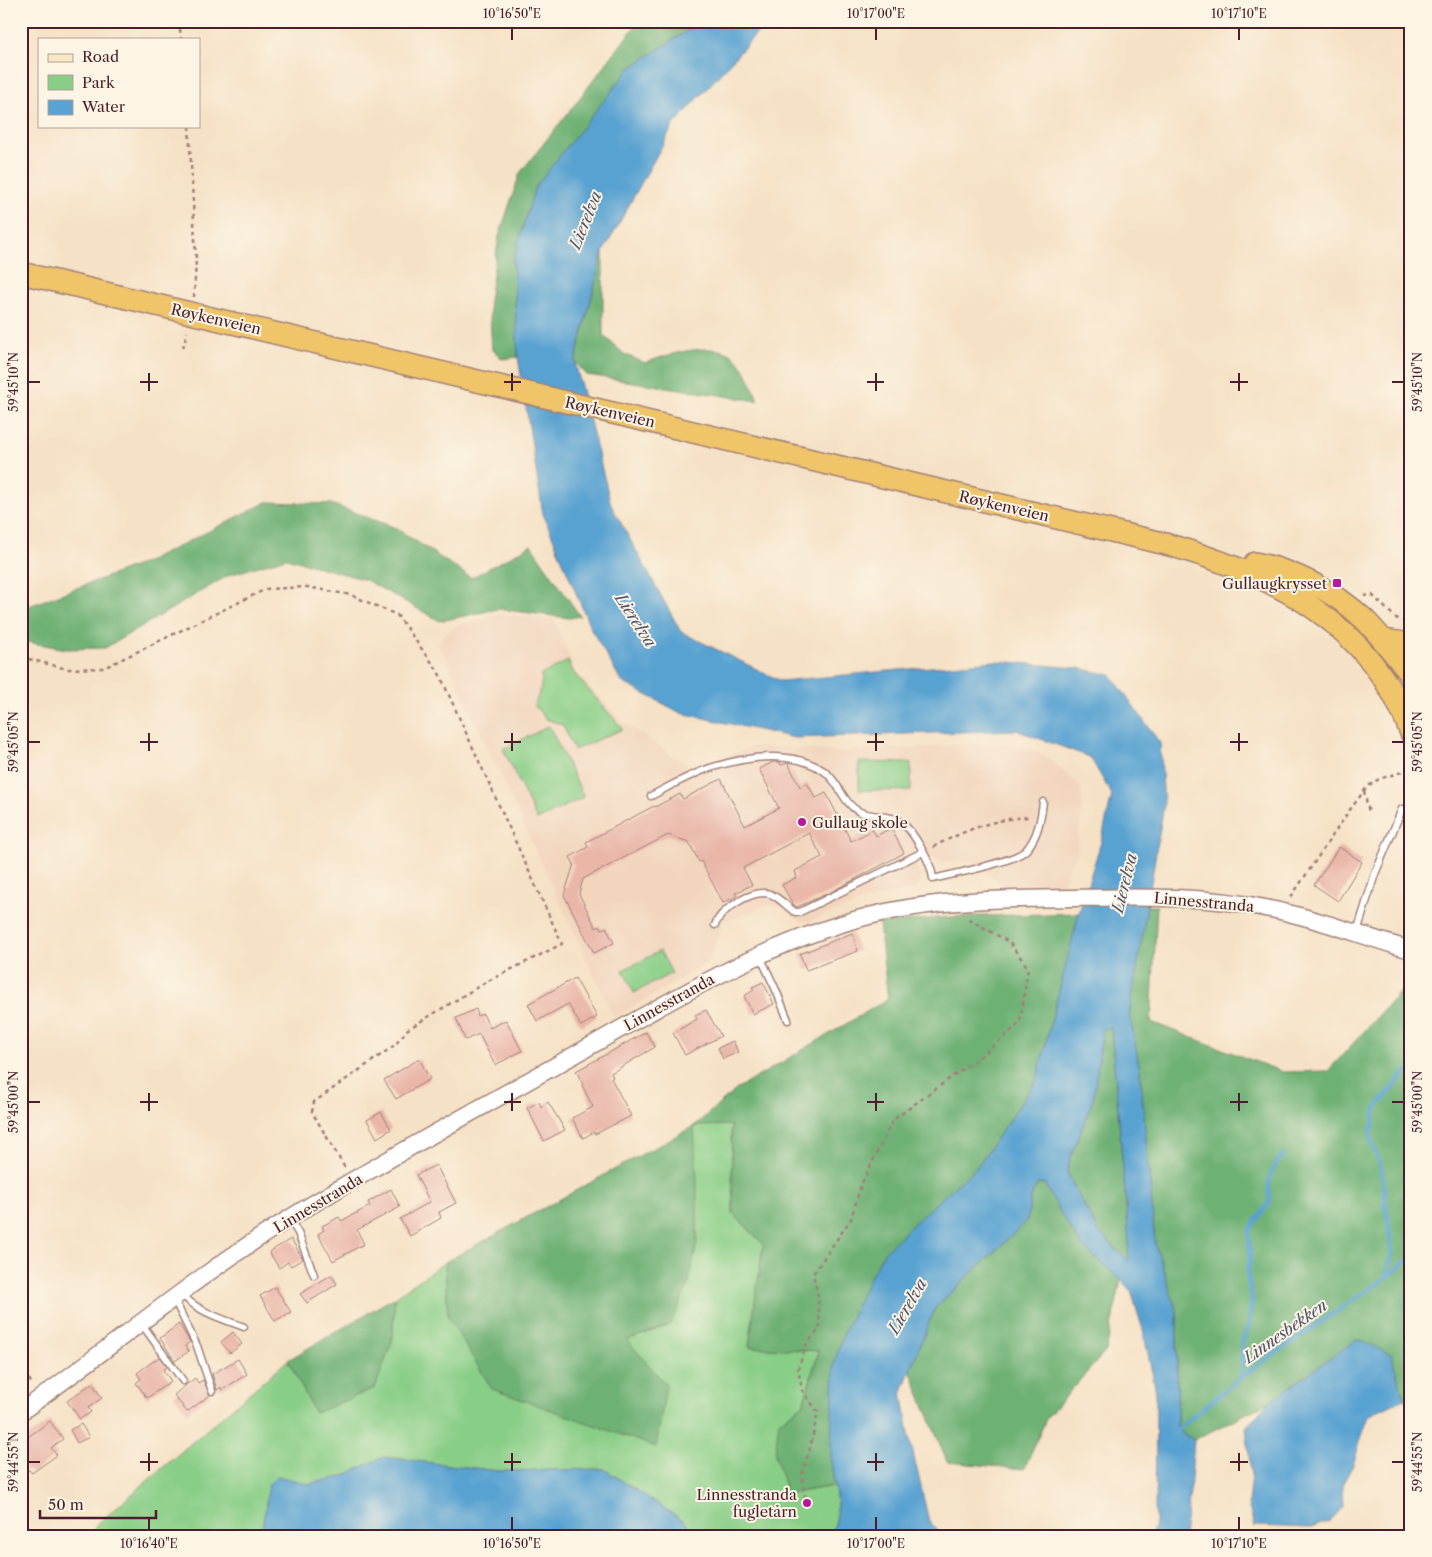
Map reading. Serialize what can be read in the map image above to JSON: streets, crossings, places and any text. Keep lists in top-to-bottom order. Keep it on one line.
{"streets":{"highway":["Røykenveien"],"street":["Linnesstranda"]},"water":["Lierelva","Linnesbekken"],"places":{"transit":["Gullaugkrysset"],"other":["Gullaug skole","Linnesstranda fugletårn"]},"legend":["Road","Park","Water"],"scale_bar":"50 m","coordinates":["10°16'50\"E","10°17'00\"E","10°17'10\"E","59°45'10\"N","59°45'05\"N","59°45'00\"N","59°44'55\"N","10°16'40\"E"]}
